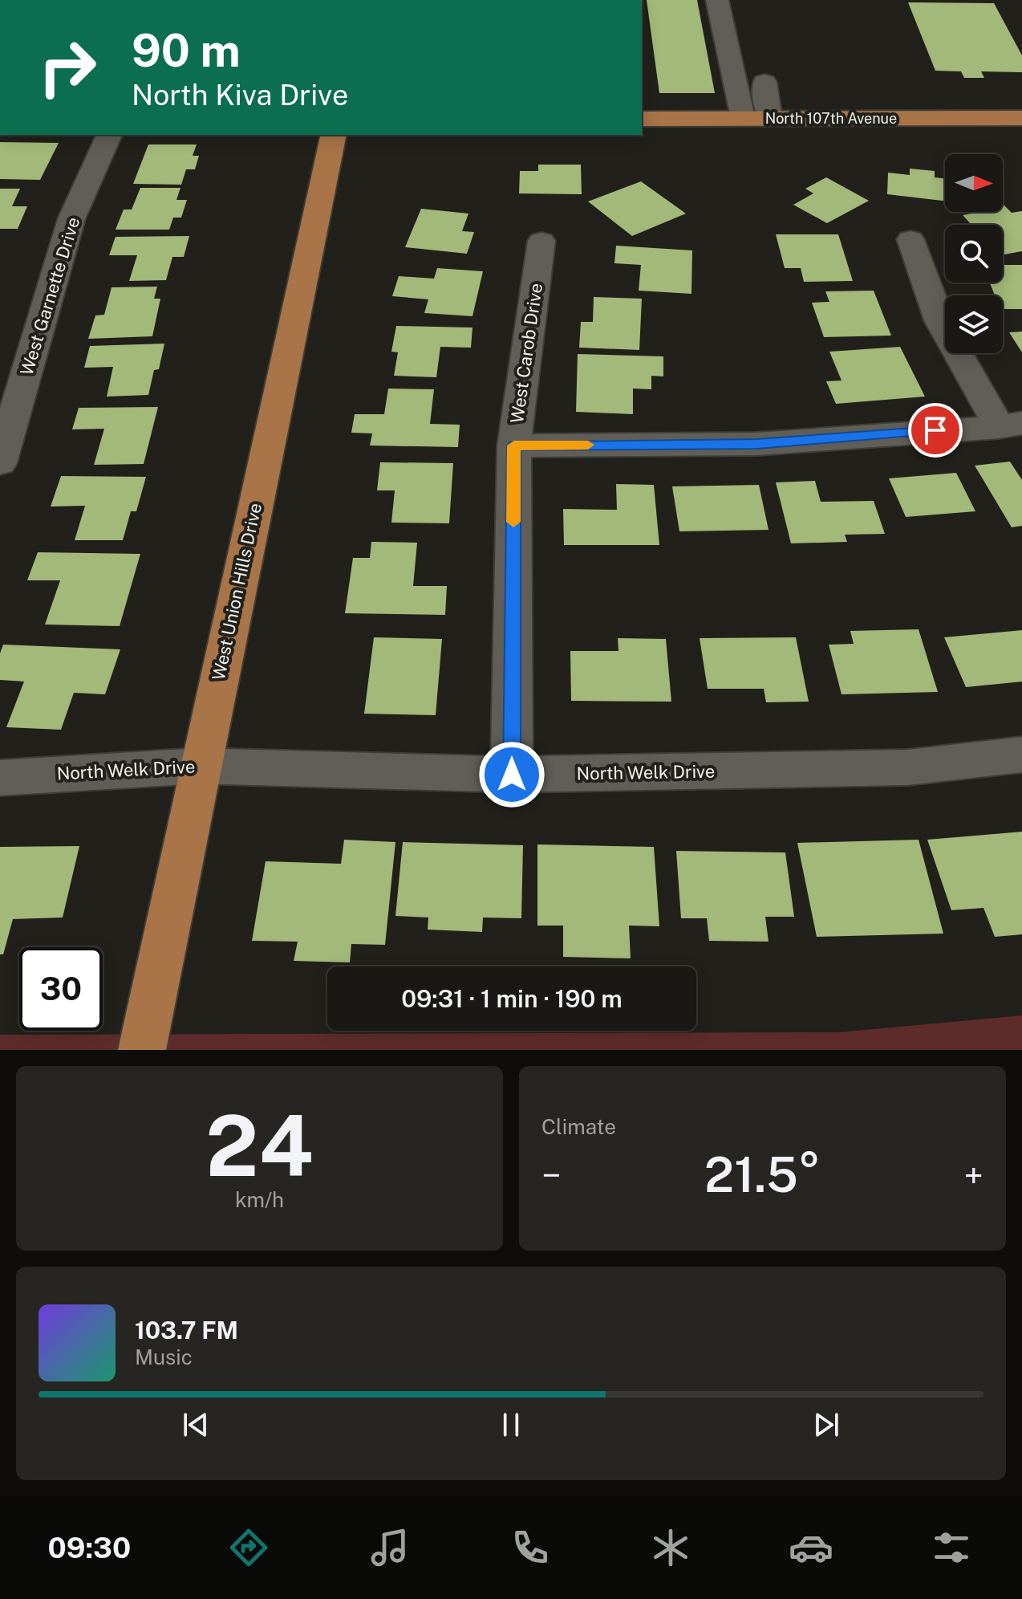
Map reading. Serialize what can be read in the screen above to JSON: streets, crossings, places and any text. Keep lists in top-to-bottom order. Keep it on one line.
{"streets":{"main road":["North 107th Avenue","West Union Hills Drive"],"street":["West Garnette Drive","West Carob Drive","North Welk Drive"]},"crossings":[["West Carob Drive","North Welk Drive"],["West Union Hills Drive","North Welk Drive"]],"north":"right","page":{"turn":["90 m","North Kiva Drive"],"limit":"30","trip":"09:31 · 1 min · 190 m","tile":[["24","km/h"],"Climate"],"heat":["−","21.5°","+"],"song":["103.7 FM","Music"],"tabs":"09:30"}}
